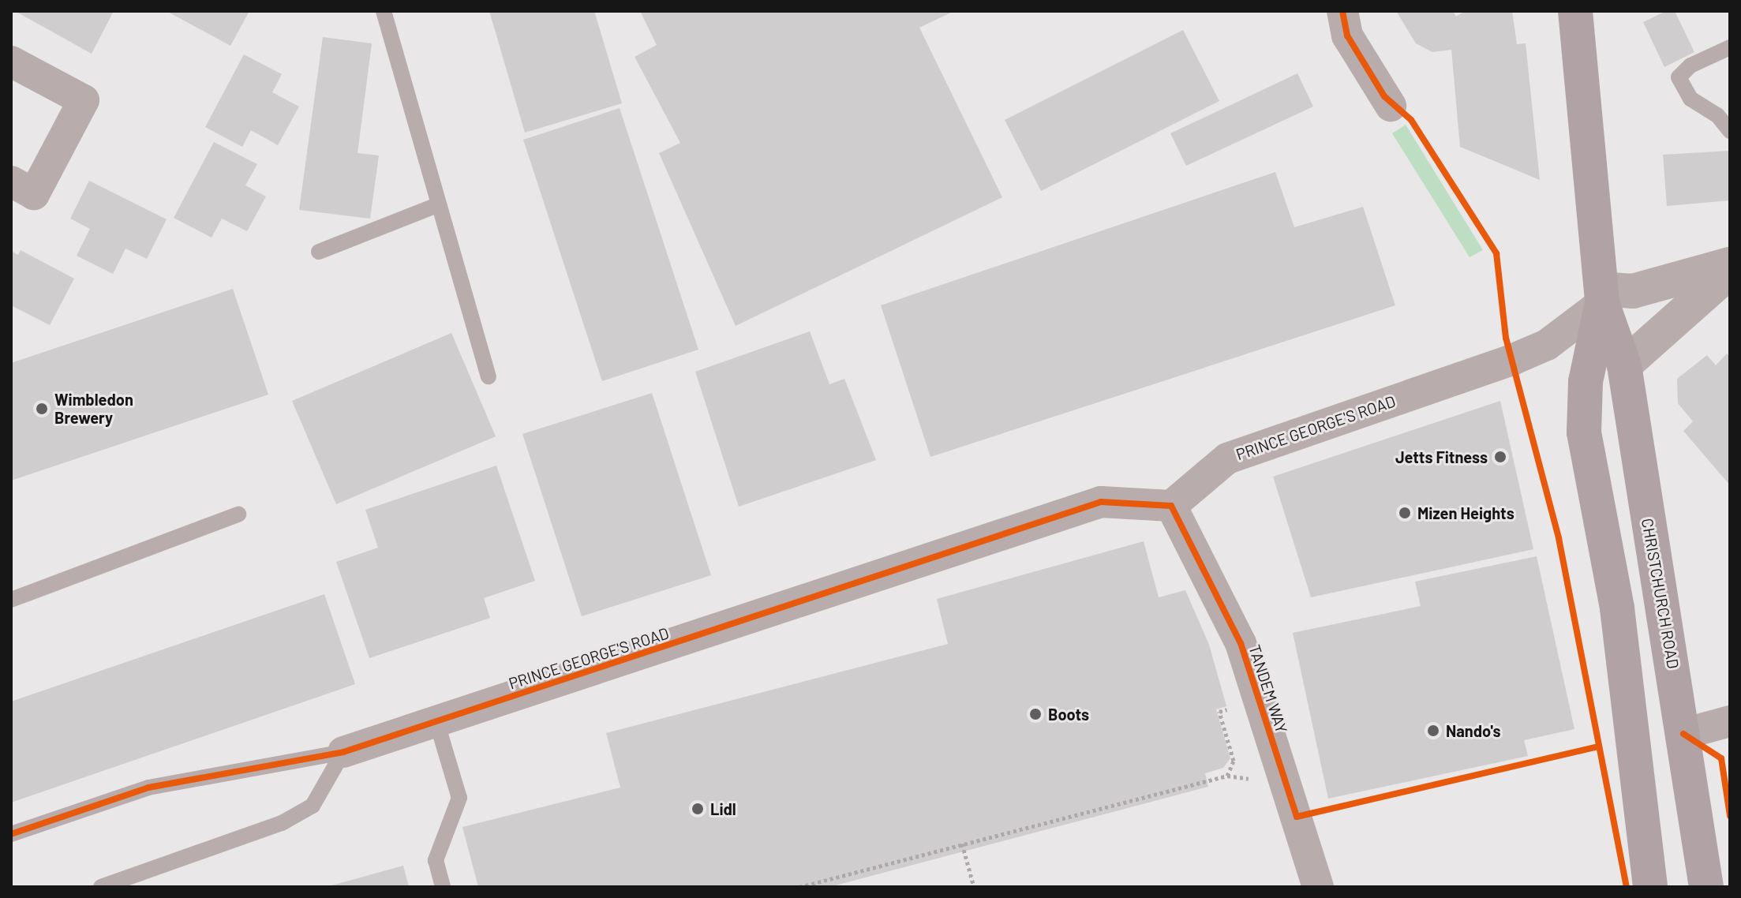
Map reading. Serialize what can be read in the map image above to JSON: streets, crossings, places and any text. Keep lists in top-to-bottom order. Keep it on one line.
{"streets":{"main road":["CHRISTCHURCH ROAD"],"street":["PRINCE GEORGE'S ROAD","TANDEM WAY"]},"crossings":[["PRINCE GEORGE'S ROAD","CHRISTCHURCH ROAD"],["PRINCE GEORGE'S ROAD","TANDEM WAY"]],"places":["Wimbledon Brewery","Jetts Fitness","Mizen Heights","Boots","Nando's","Lidl"]}
